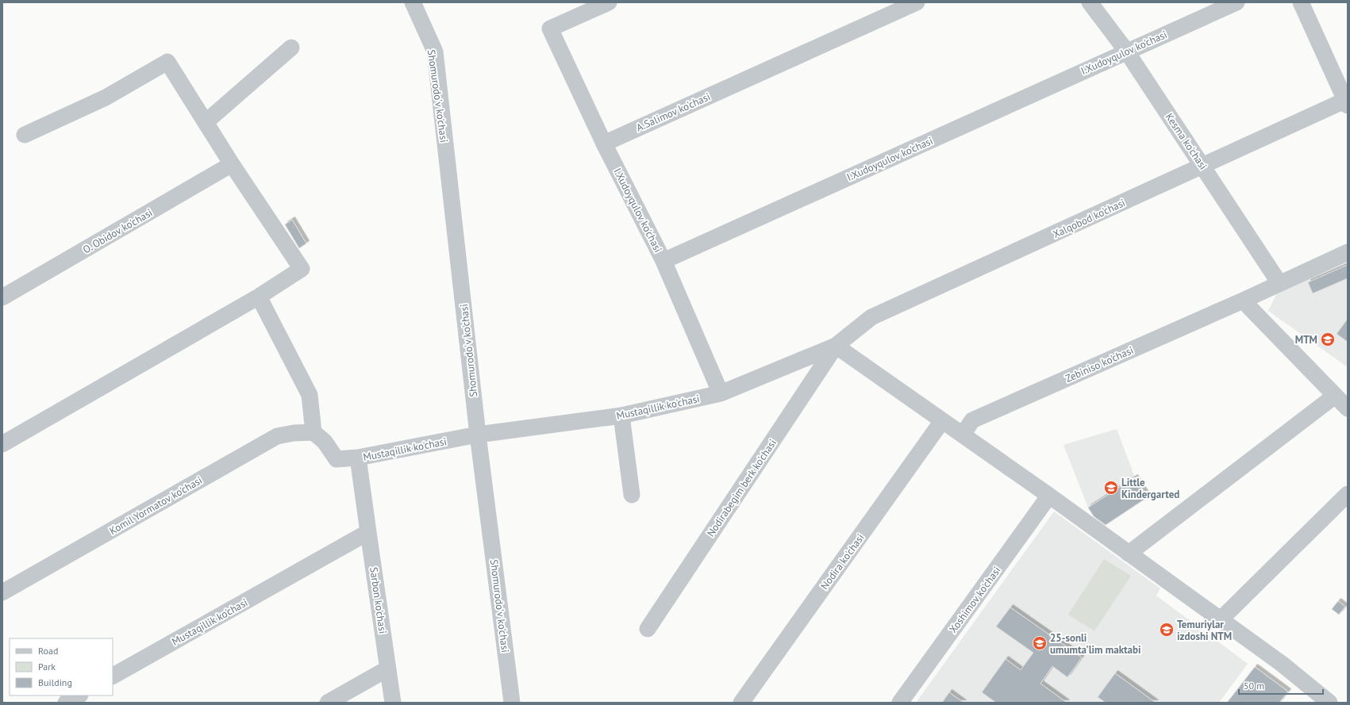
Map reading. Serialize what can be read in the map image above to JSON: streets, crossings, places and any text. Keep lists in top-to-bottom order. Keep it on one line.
{"streets":{"street":["I.Xudoyqulov ko'chasi","Shomurodo'v ko'chasi","A.Salimov ko'chasi","Kesma ko'chasi","Xalqobod ko'chasi","O. Obidov ko'chasi","Zebiniso ko'chasi","Mustaqillik ko'chasi","Nodirabegim berk ko'chasi","Komil Yormatov ko'chasi","Nodira ko'chasi","Xoshimov ko'chasi","Sarbon ko'chasi"]},"crossings":[["I.Xudoyqulov ko'chasi","A.Salimov ko'chasi"],["I.Xudoyqulov ko'chasi","Kesma ko'chasi"],["Shomurodo'v ko'chasi","Mustaqillik ko'chasi"],["Kesma ko'chasi","Xalqobod ko'chasi"],["Kesma ko'chasi","Zebiniso ko'chasi"],["Xalqobod ko'chasi","Mustaqillik ko'chasi"],["Xalqobod ko'chasi","Nodirabegim berk ko'chasi"],["Mustaqillik ko'chasi","Nodirabegim berk ko'chasi"],["Mustaqillik ko'chasi","Sarbon ko'chasi"]],"places":{"school or university":["MTM","Little Kindergarted","Temuriylar izdoshi NTM","25-sonli umumta'lim maktabi"]},"legend":["Road","Park","Building"],"scale_bar":"50 m"}
